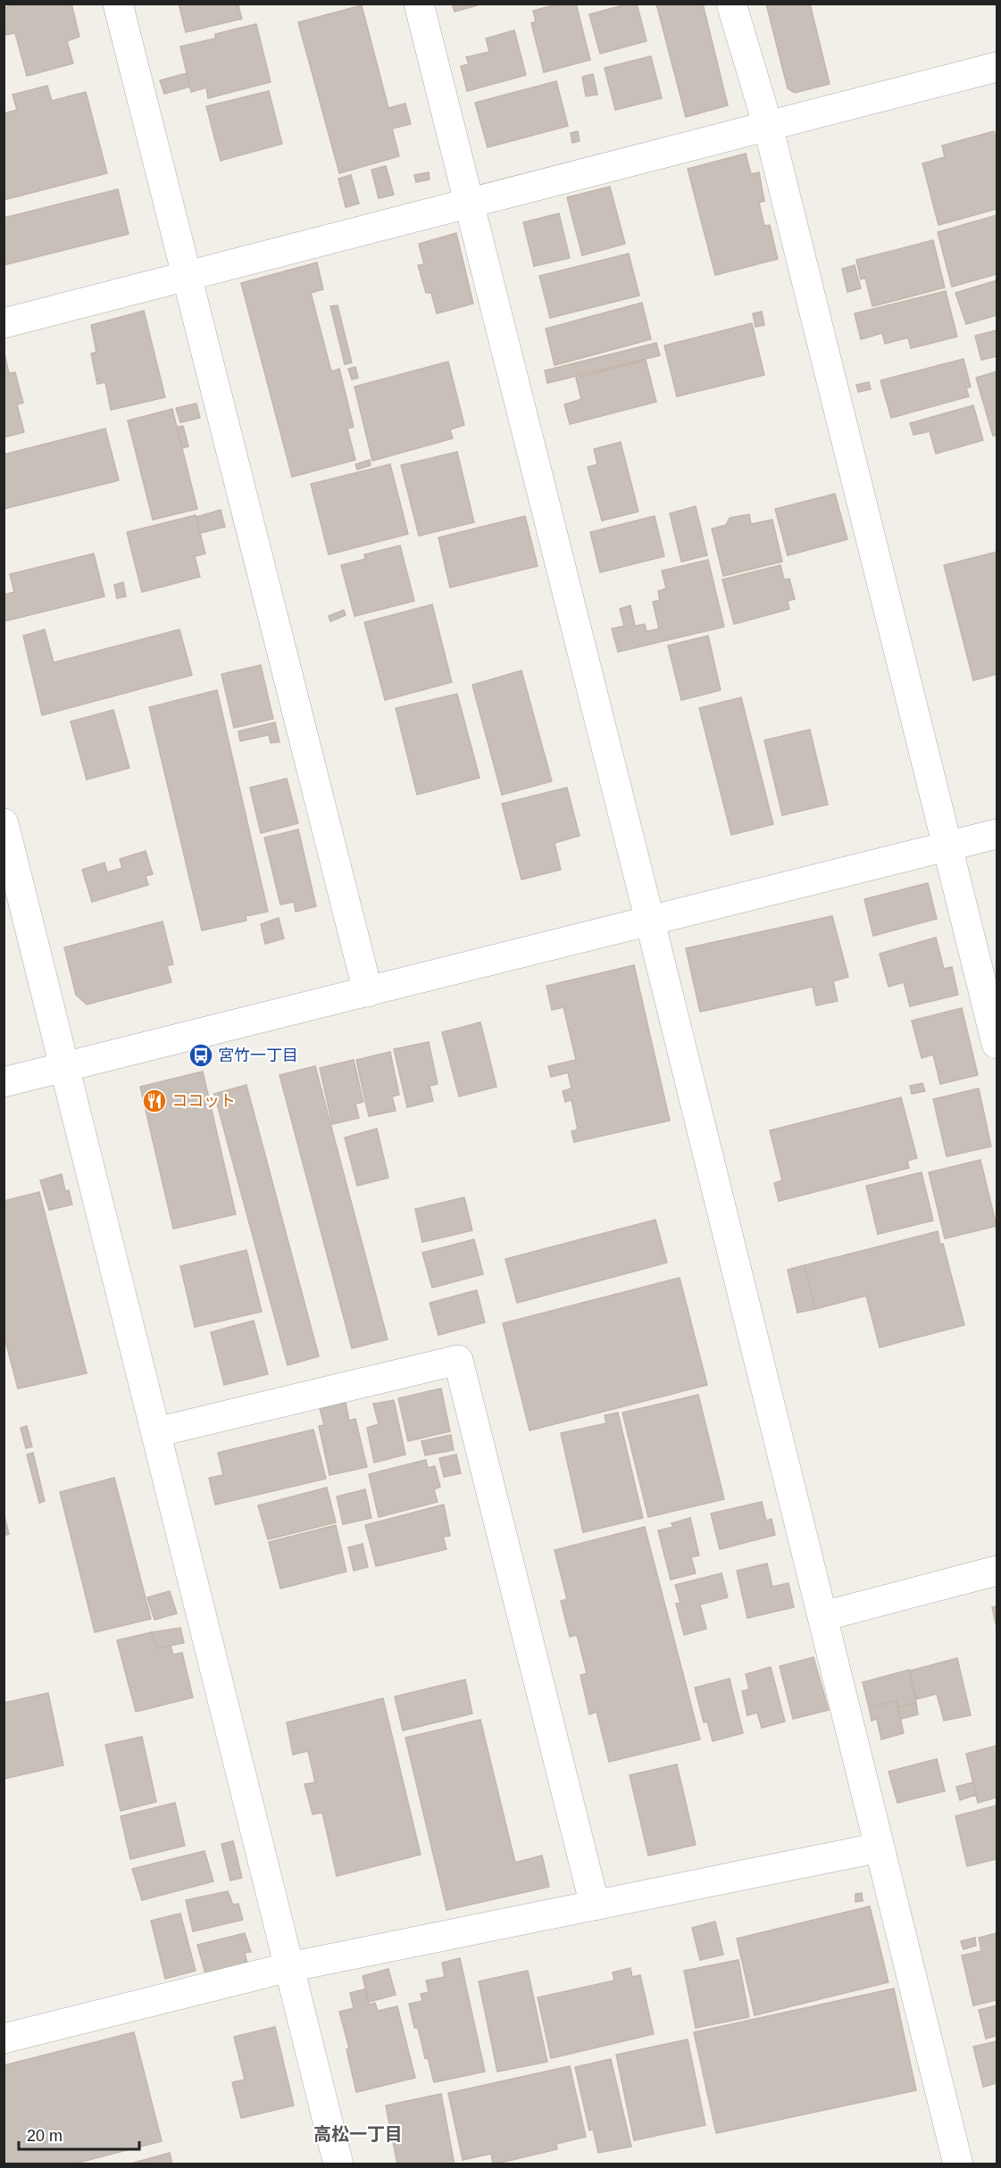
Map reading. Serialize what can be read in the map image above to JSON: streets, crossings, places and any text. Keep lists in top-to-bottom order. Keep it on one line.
{"districts":["高松一丁目"],"places":{"bus stop":["宮竹一丁目"],"restaurant":["ココット"]},"scale_bar":"20 m"}
